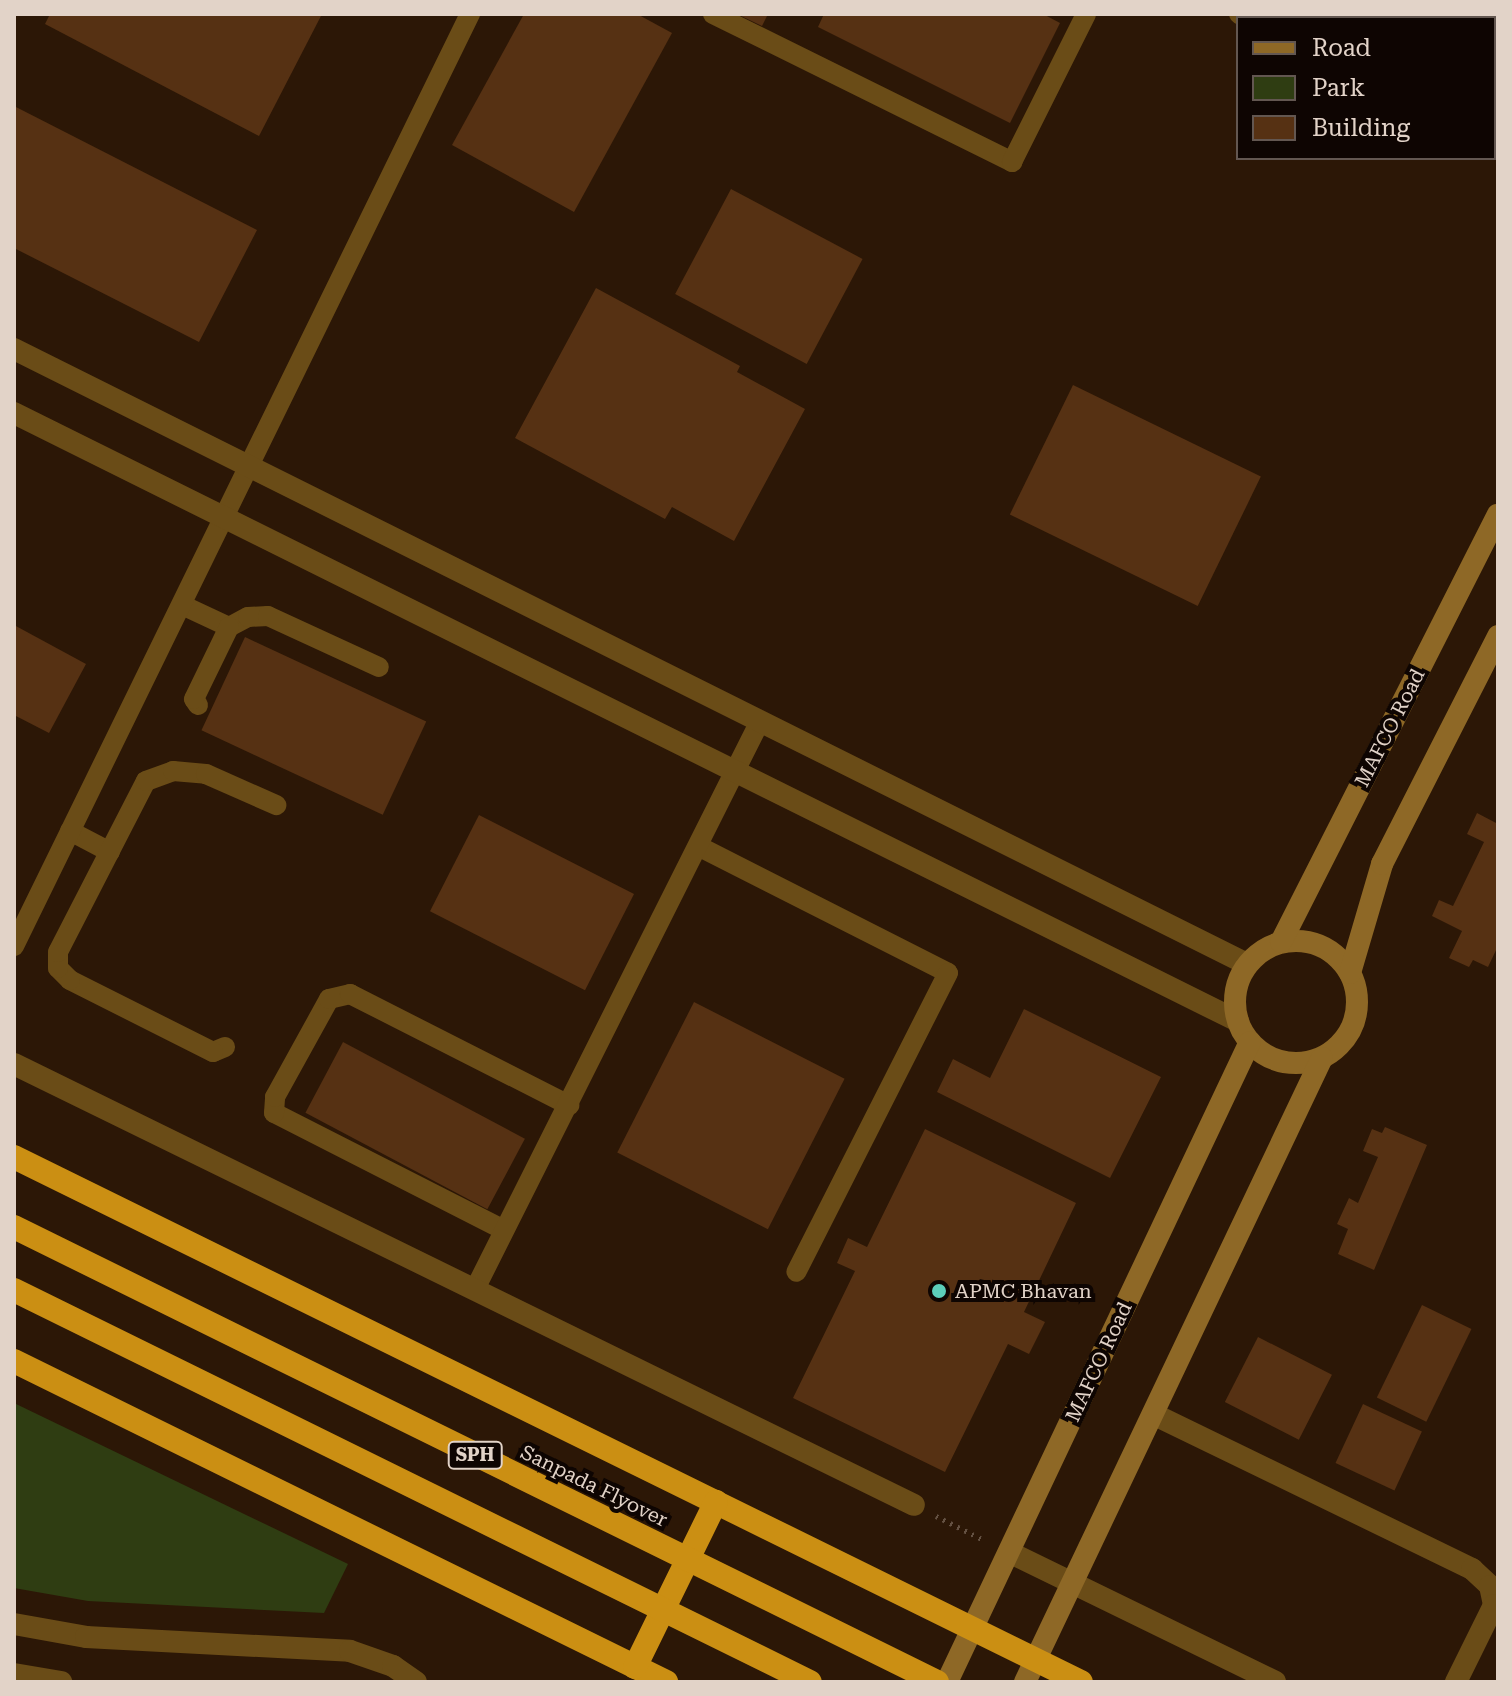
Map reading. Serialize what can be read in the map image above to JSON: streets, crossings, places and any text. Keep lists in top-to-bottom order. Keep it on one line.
{"streets":{"highway":["SPH","Sanpada Flyover"],"main road":["MAFCO Road"]},"places":["APMC Bhavan"],"legend":["Road","Park","Building"]}
